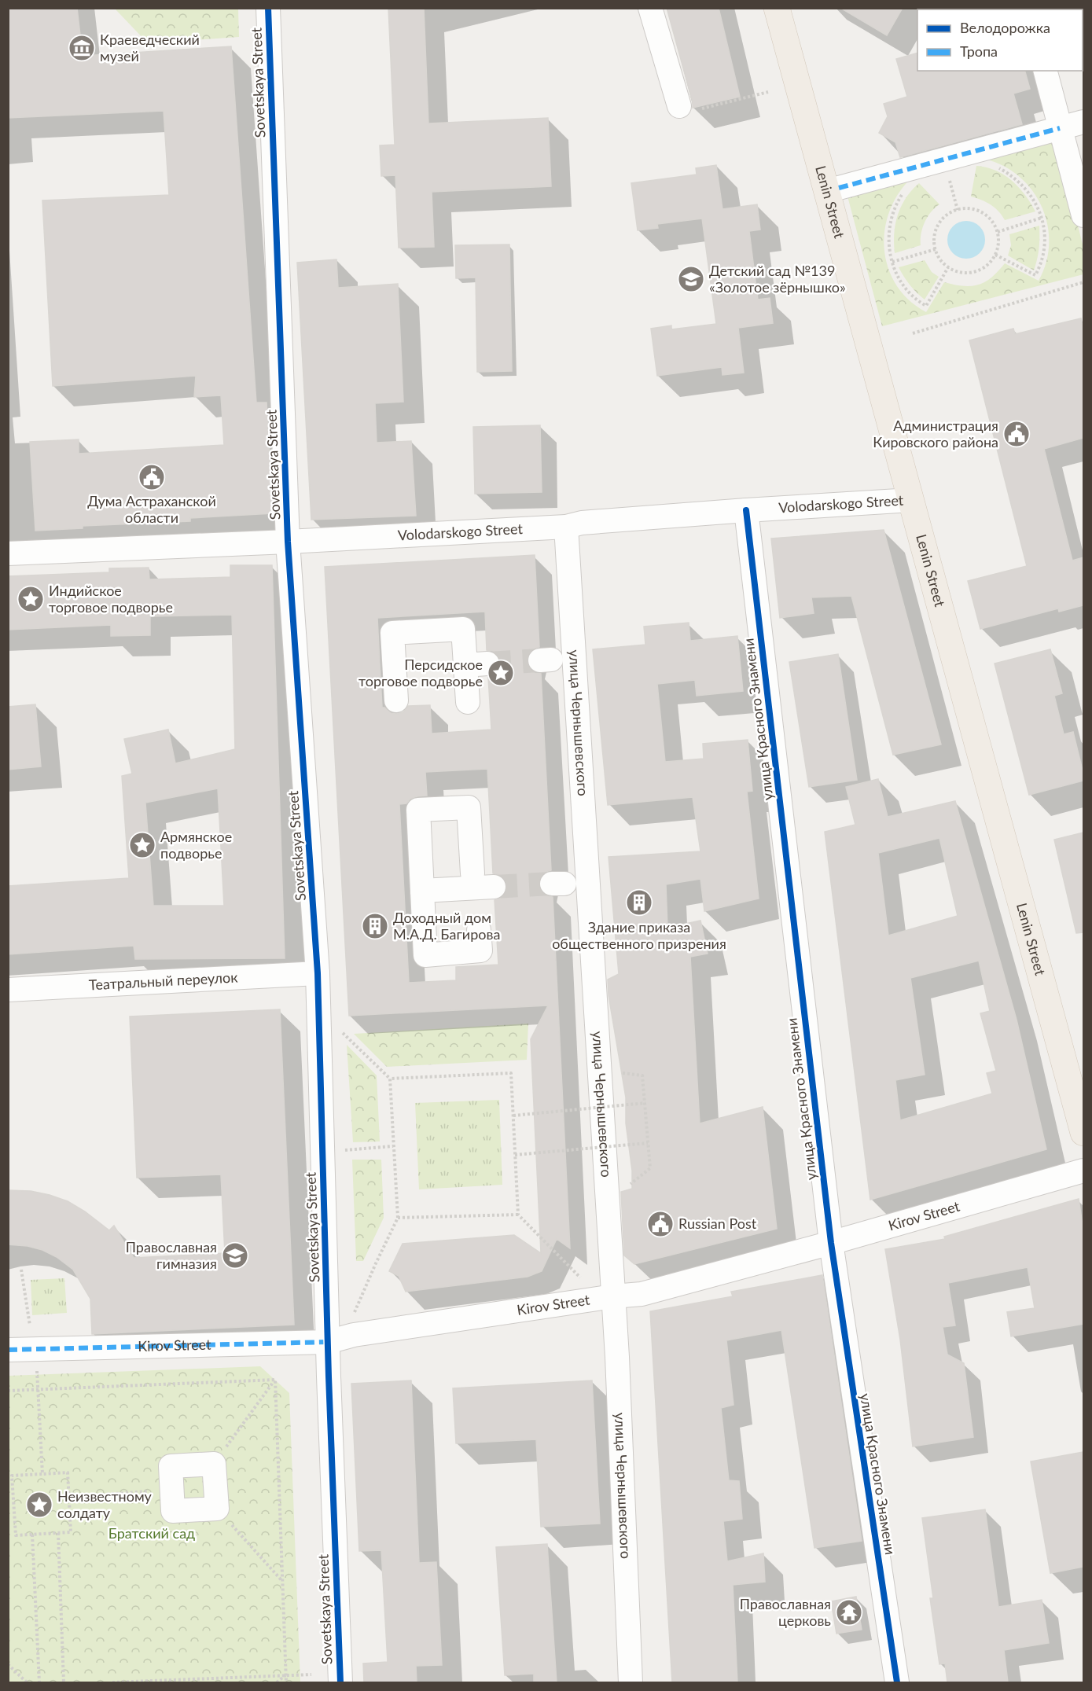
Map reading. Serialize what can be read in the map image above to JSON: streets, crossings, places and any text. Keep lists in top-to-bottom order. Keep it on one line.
{"streets":{"main road":["Lenin Street"],"street":["Sovetskaya Street","Volodarskogo Street","улица Красного Знамени","улица Чернышевского","Театральный переулок","Kirov Street"]},"crossings":[["Sovetskaya Street","Volodarskogo Street"],["Sovetskaya Street","Театральный переулок"],["Sovetskaya Street","Kirov Street"],["Lenin Street","Volodarskogo Street"],["Volodarskogo Street","улица Красного Знамени"],["Volodarskogo Street","улица Чернышевского"],["улица Красного Знамени","Kirov Street"],["улица Чернышевского","Kirov Street"]],"parks":["Братский сад"],"places":{"museum":["Краеведческий музей"],"school or university":["Детский сад №139 «Золотое зёрнышко»","Православная гимназия"],"public building":["Администрация Кировского района","Дума Астраханской области","Russian Post"],"place":["Индийское торговое подворье","Персидское торговое подворье","Армянское подворье","Неизвестному солдату"],"building":["Здание приказа общественного призрения","Доходный дом М.А.Д. Багирова"],"temple":["Православная церковь"]},"legend":["Велодорожка","Тропа"]}
